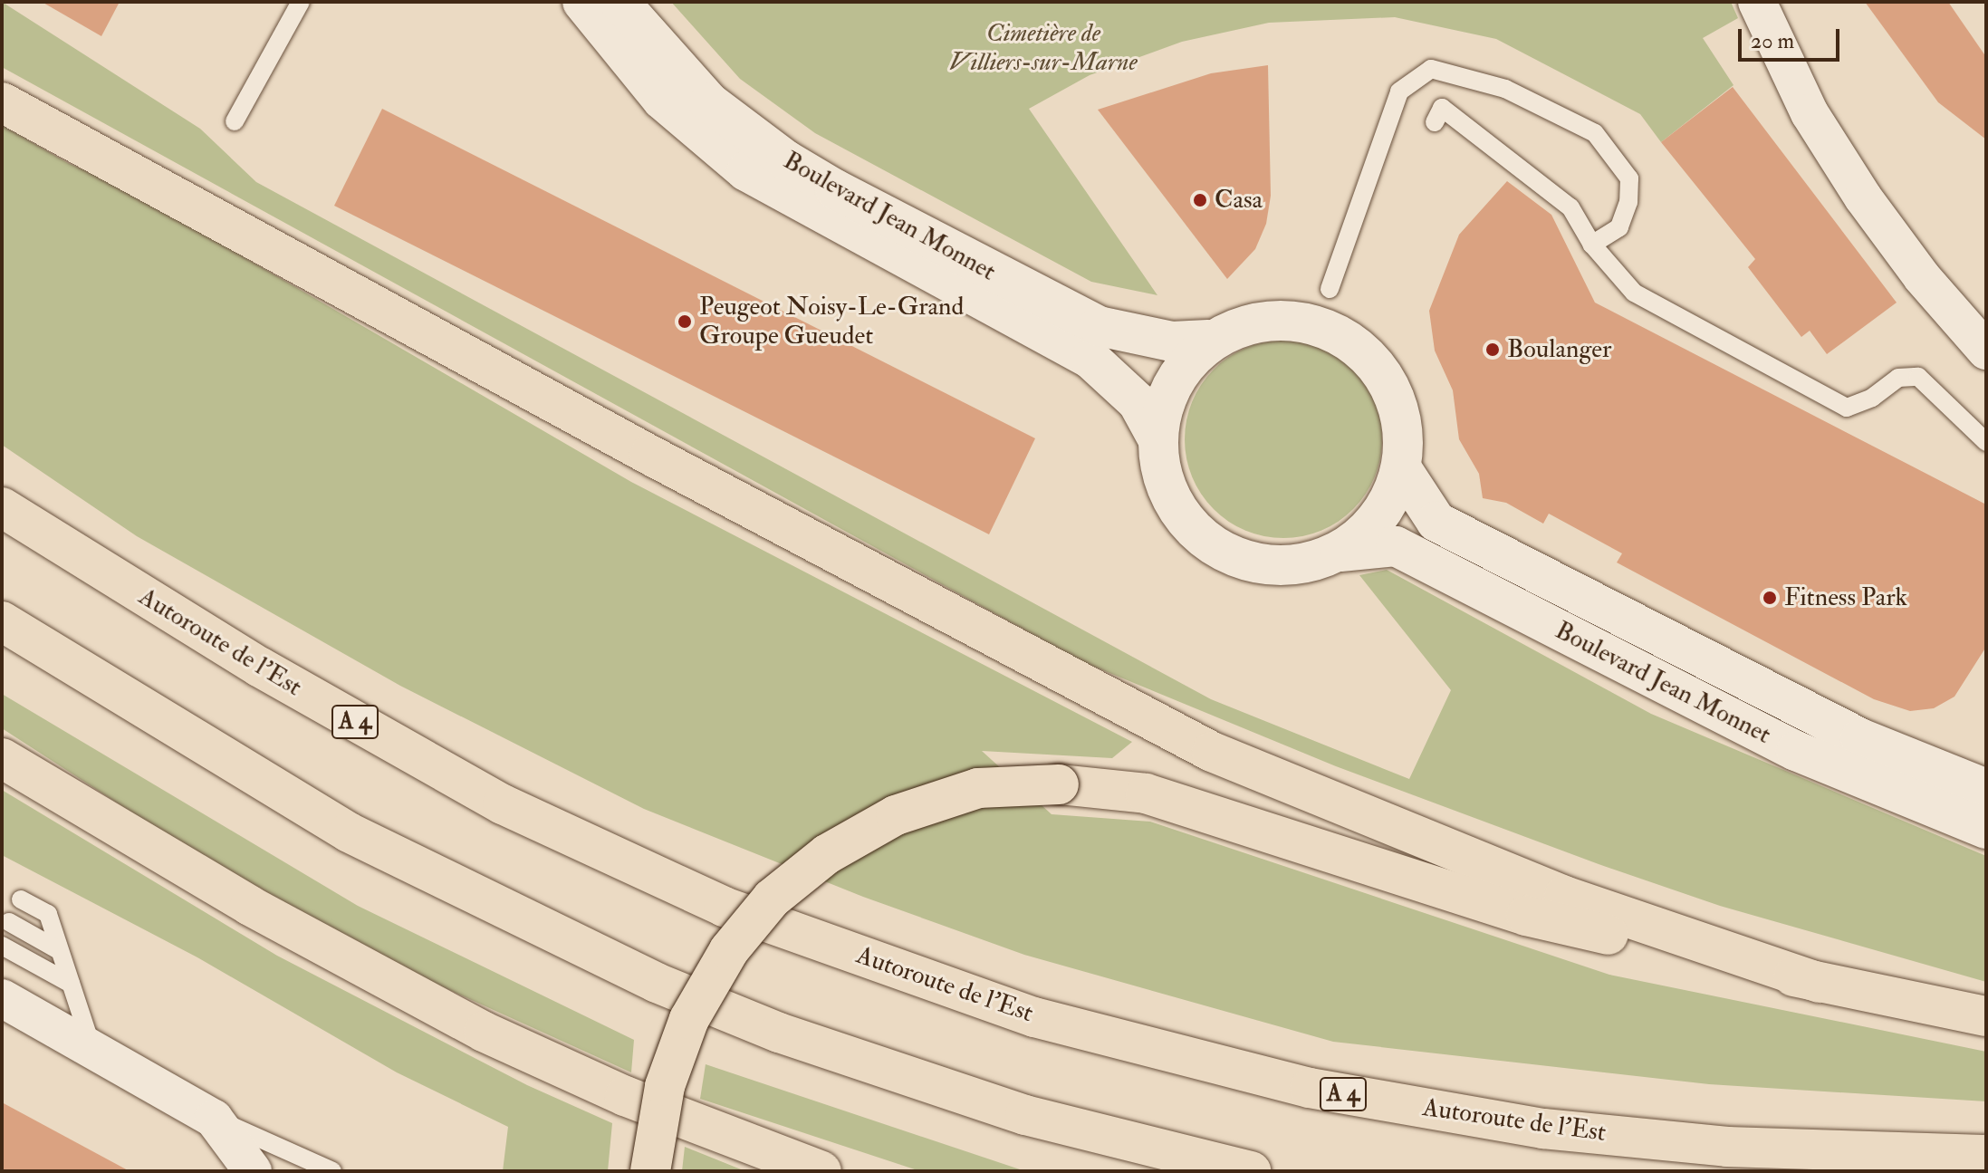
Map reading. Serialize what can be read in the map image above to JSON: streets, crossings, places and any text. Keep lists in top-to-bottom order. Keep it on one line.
{"streets":{"highway":["Autoroute de l’Est","A 4"],"street":["Boulevard Jean Monnet"]},"parks":["Cimetière de Villiers-sur-Marne"],"places":["Casa","Peugeot Noisy-Le-Grand Groupe Gueudet","Boulanger","Fitness Park"],"scale_bar":"20 m"}
